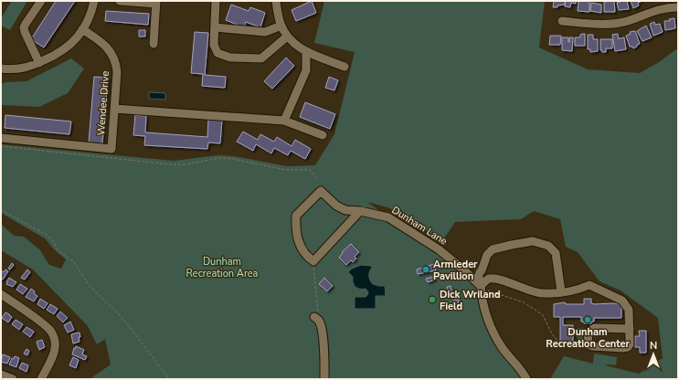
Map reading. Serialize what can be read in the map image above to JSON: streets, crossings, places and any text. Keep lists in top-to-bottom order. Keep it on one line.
{"streets":{"street":["Wendee Drive","Dunham Lane"]},"parks":["Dunham Recreation Area"],"places":["Armleder Pavillion","Dick Wriland Field","Dunham Recreation Center"],"north":"top"}
